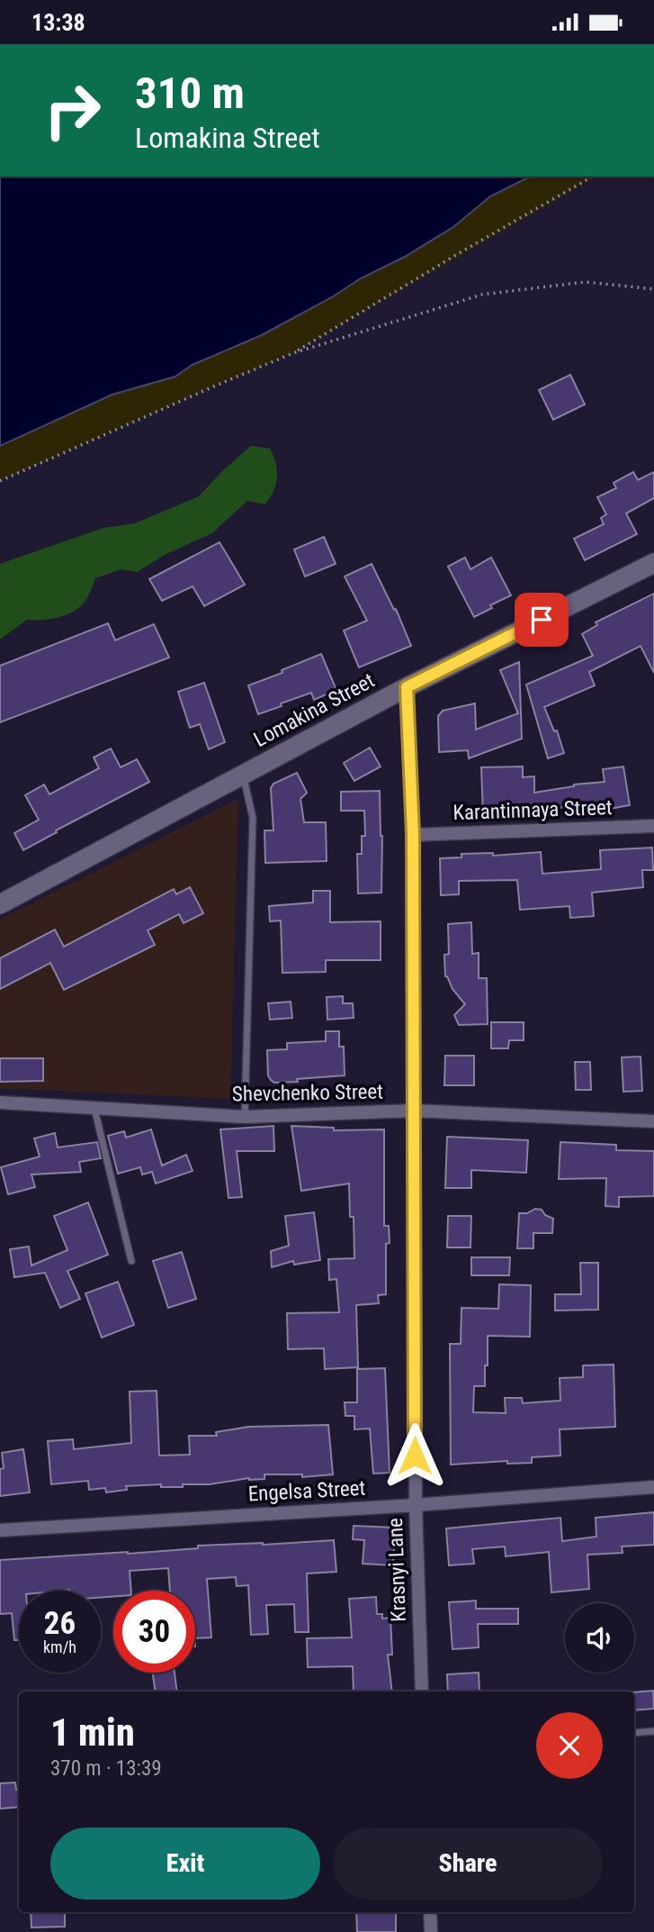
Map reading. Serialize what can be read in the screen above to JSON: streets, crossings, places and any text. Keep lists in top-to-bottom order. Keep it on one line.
{"streets":{"street":["Lomakina Street","Karantinnaya Street","Shevchenko Street","Engelsa Street","Krasnyi Lane"]},"crossings":[["Lomakina Street","Krasnyi Lane"],["Karantinnaya Street","Krasnyi Lane"],["Shevchenko Street","Krasnyi Lane"],["Engelsa Street","Krasnyi Lane"]],"page":{"status":"13:38","turn":["310 m","Lomakina Street"],"speed":"26 km/h","limit":"30","heading":["1 min","370 m · 13:39"],"buttons":["Exit","Share"]}}
